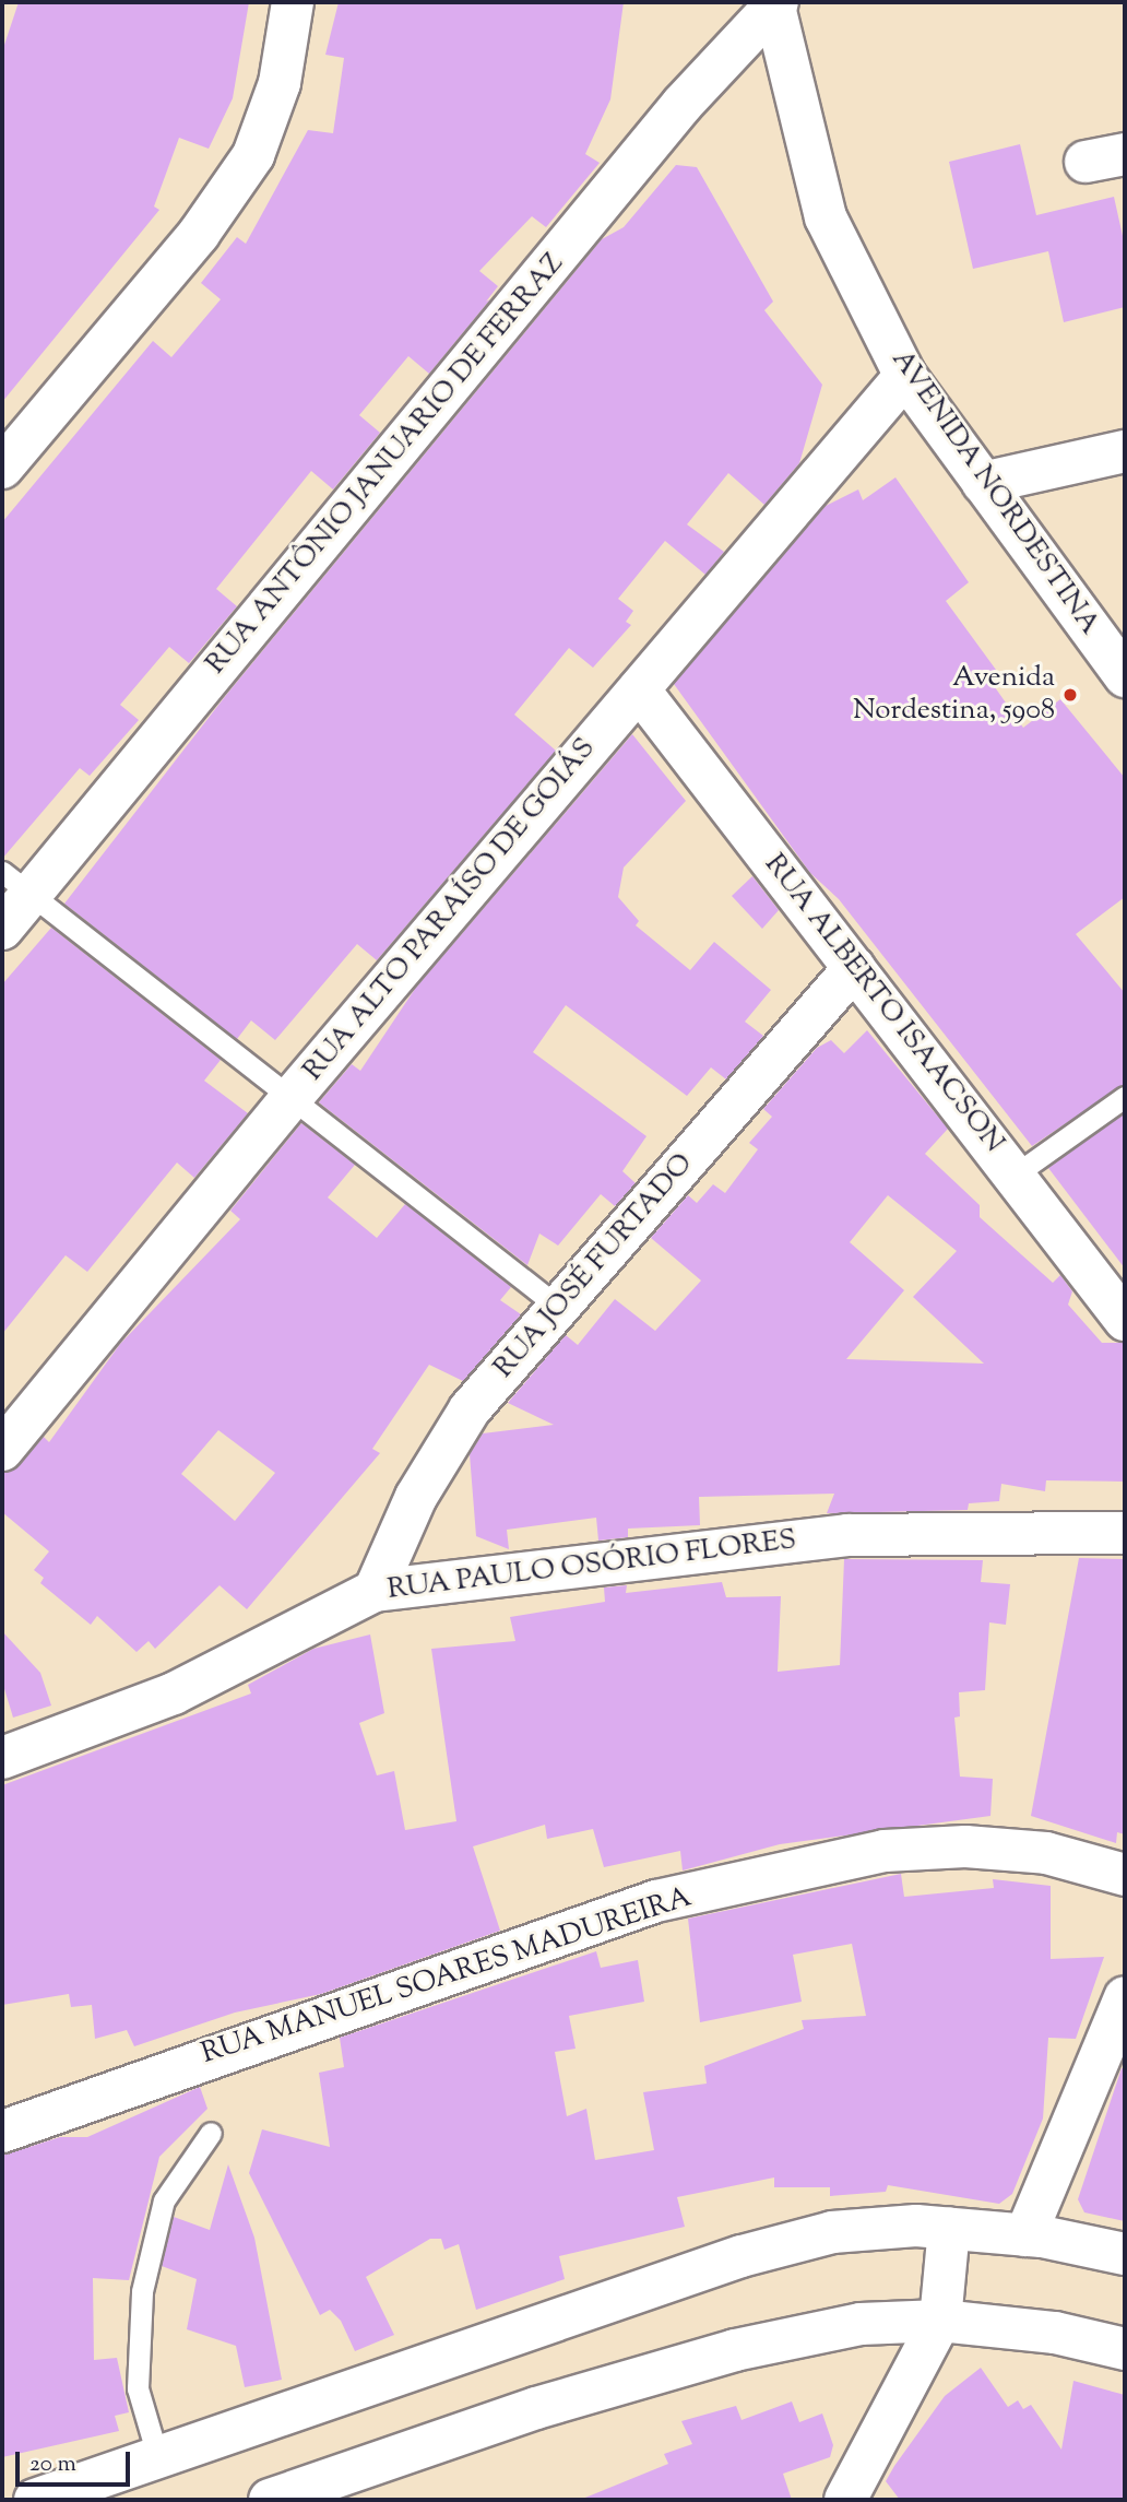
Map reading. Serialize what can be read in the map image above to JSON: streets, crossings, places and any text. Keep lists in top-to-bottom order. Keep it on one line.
{"streets":{"street":["RUA ANTÔNIO JANUARIO DE FERRAZ","AVENIDA NORDESTINA","RUA ALTO PARAÍSO DE GOIÁS","RUA ALBERTO ISAACSON","RUA JOSÉ FURTADO","RUA PAULO OSÓRIO FLORES","RUA MANUEL SOARES MADUREIRA"]},"crossings":[["RUA ANTÔNIO JANUARIO DE FERRAZ","AVENIDA NORDESTINA"],["AVENIDA NORDESTINA","RUA ALTO PARAÍSO DE GOIÁS"],["RUA ALTO PARAÍSO DE GOIÁS","RUA ALBERTO ISAACSON"],["RUA ALBERTO ISAACSON","RUA JOSÉ FURTADO"],["RUA JOSÉ FURTADO","RUA PAULO OSÓRIO FLORES"]],"places":["Avenida Nordestina, 5908"],"scale_bar":"20 m"}
